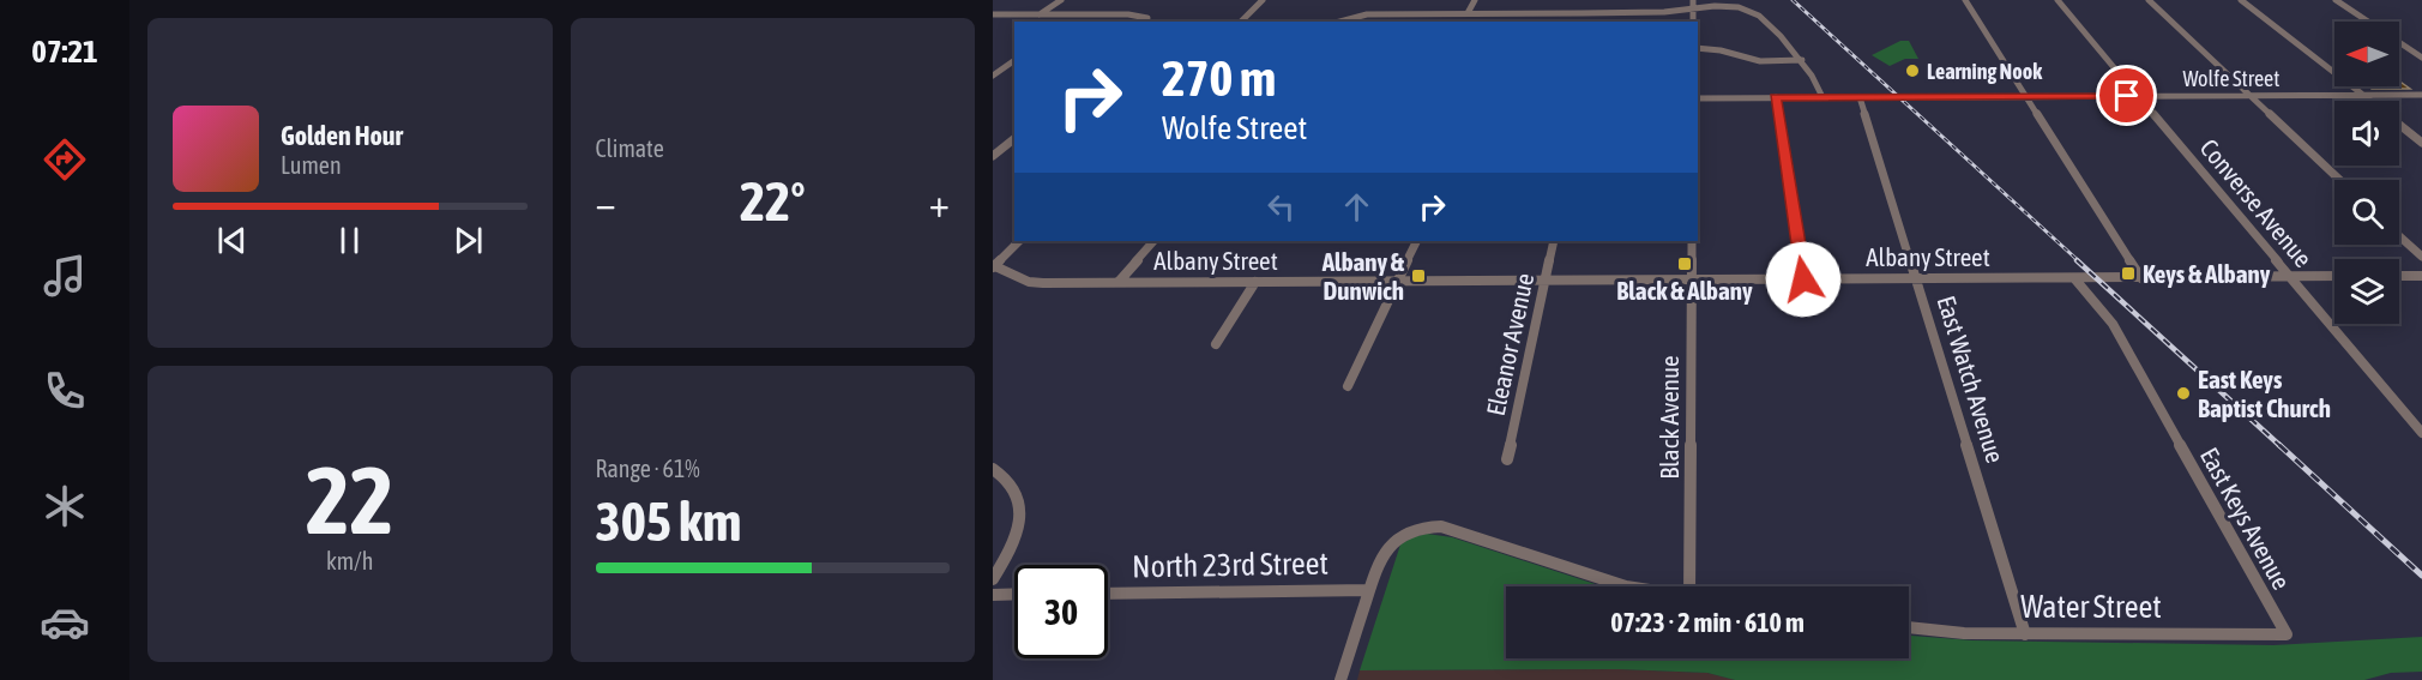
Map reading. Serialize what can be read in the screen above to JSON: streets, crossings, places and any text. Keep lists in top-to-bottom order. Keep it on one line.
{"streets":{"street":["Wolfe Street","Converse Avenue","Albany Street","Eleanor Avenue","East Watch Avenue","Black Avenue","East Keys Avenue","North 23rd Street","Water Street"]},"crossings":[["Wolfe Street","Converse Avenue"],["Wolfe Street","East Watch Avenue"],["Converse Avenue","Albany Street"],["Albany Street","Eleanor Avenue"],["Albany Street","East Watch Avenue"],["Albany Street","Black Avenue"],["Albany Street","East Keys Avenue"],["East Watch Avenue","Water Street"],["East Keys Avenue","Water Street"]],"places":{"other":["Learning Nook","East Keys Baptist Church"],"transit":["Black & Albany","Keys & Albany","Albany & Dunwich"]},"north":"left","page":{"tabs":"07:21","tile":["Climate",["22","km/h"],["Range · 61%","305 km"]],"turn":["270 m","Wolfe Street"],"song":["Golden Hour","Lumen"],"heat":["−","22°","+"],"limit":"30","trip":"07:23 · 2 min · 610 m"}}
